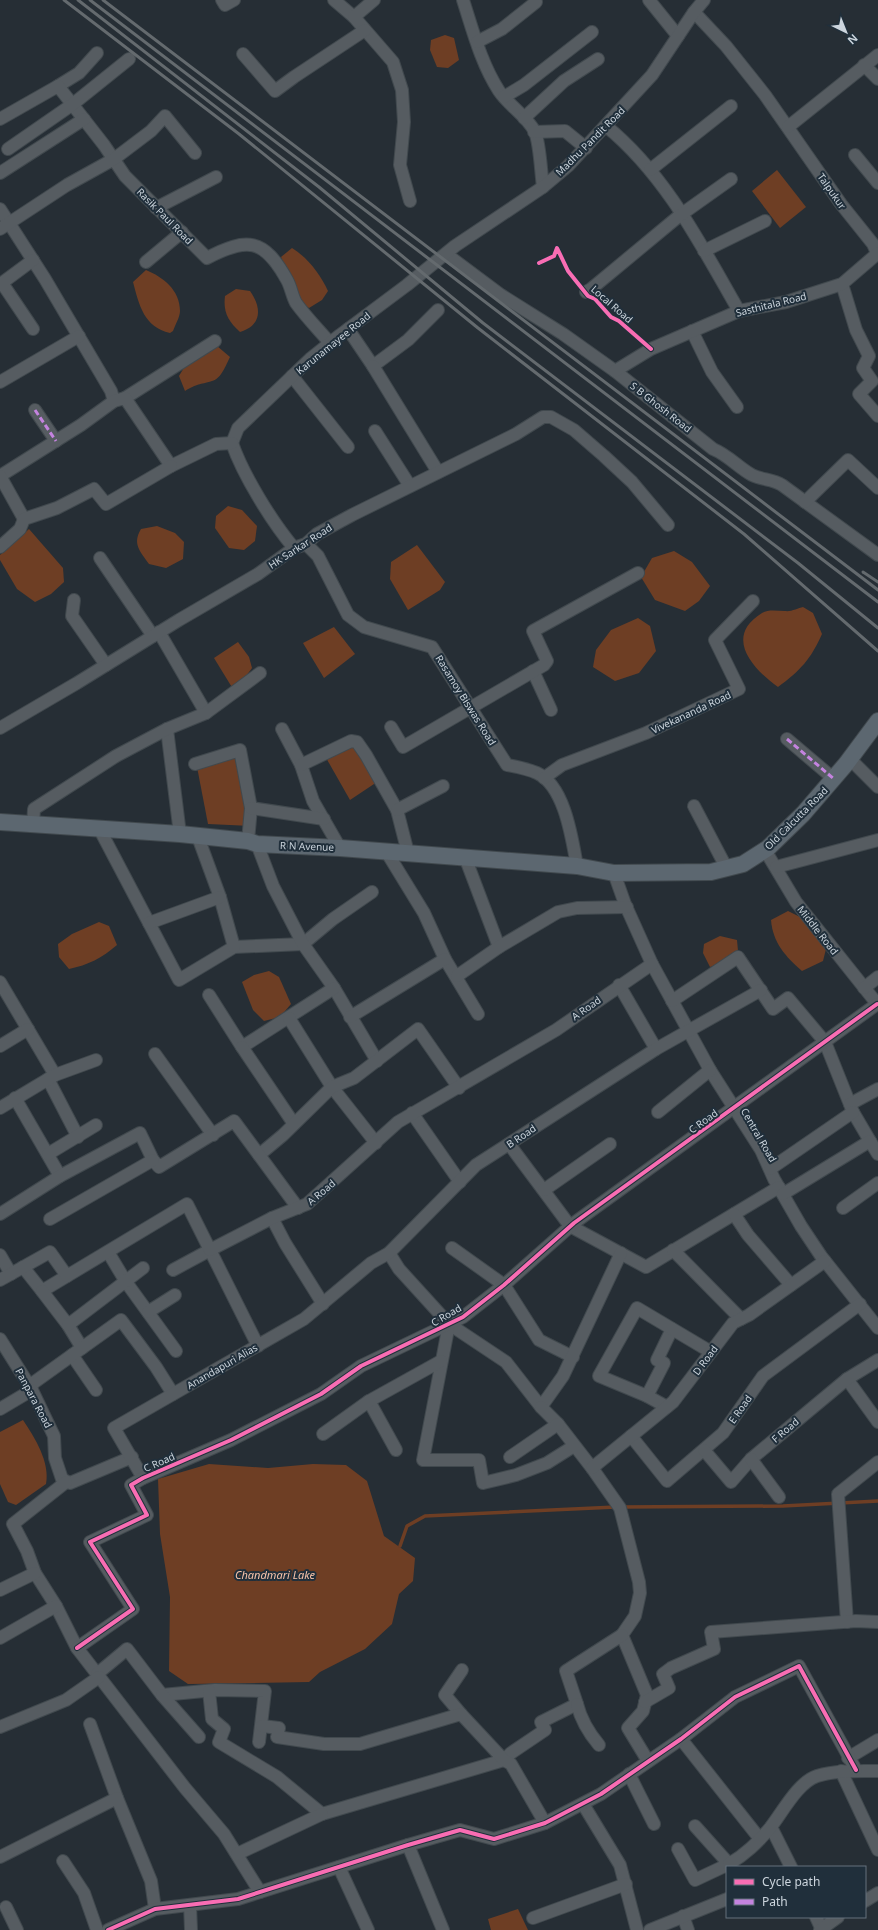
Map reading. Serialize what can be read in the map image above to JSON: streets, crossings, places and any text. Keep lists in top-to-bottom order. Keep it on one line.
{"streets":{"main road":["Old Calcutta Road","R N Avenue"],"street":["Madhu Pandit Road","Talpukur","Rasik Paul Road","Local Road","Sasthitala Road","Karunamayee Road","S B Ghosh Road","HK Sarkar Road","Rasamoy Biswas Road","Vivekananda Road","Middle Road","A Road","C Road","Central Road","B Road","D Road","Anandapuri Alias","Panpara Road","E Road","F Road"]},"crossings":[["Madhu Pandit Road","Talpukur"],["Madhu Pandit Road","Karunamayee Road"],["Madhu Pandit Road","S B Ghosh Road"],["Talpukur","Sasthitala Road"],["Rasik Paul Road","Karunamayee Road"],["Sasthitala Road","S B Ghosh Road"],["Karunamayee Road","S B Ghosh Road"],["HK Sarkar Road","Rasamoy Biswas Road"],["Rasamoy Biswas Road","Vivekananda Road"],["Rasamoy Biswas Road","R N Avenue"],["Old Calcutta Road","R N Avenue"],["Old Calcutta Road","Middle Road"],["Old Calcutta Road","Central Road"],["R N Avenue","Central Road"],["Middle Road","C Road"],["A Road","Central Road"],["C Road","Central Road"],["C Road","Anandapuri Alias"],["Central Road","B Road"],["Central Road","D Road"],["Central Road","E Road"],["B Road","Anandapuri Alias"],["D Road","E Road"],["E Road","F Road"]],"water":["Chandmari Lake"],"legend":["Cycle path","Path"],"north":"bottom right"}
